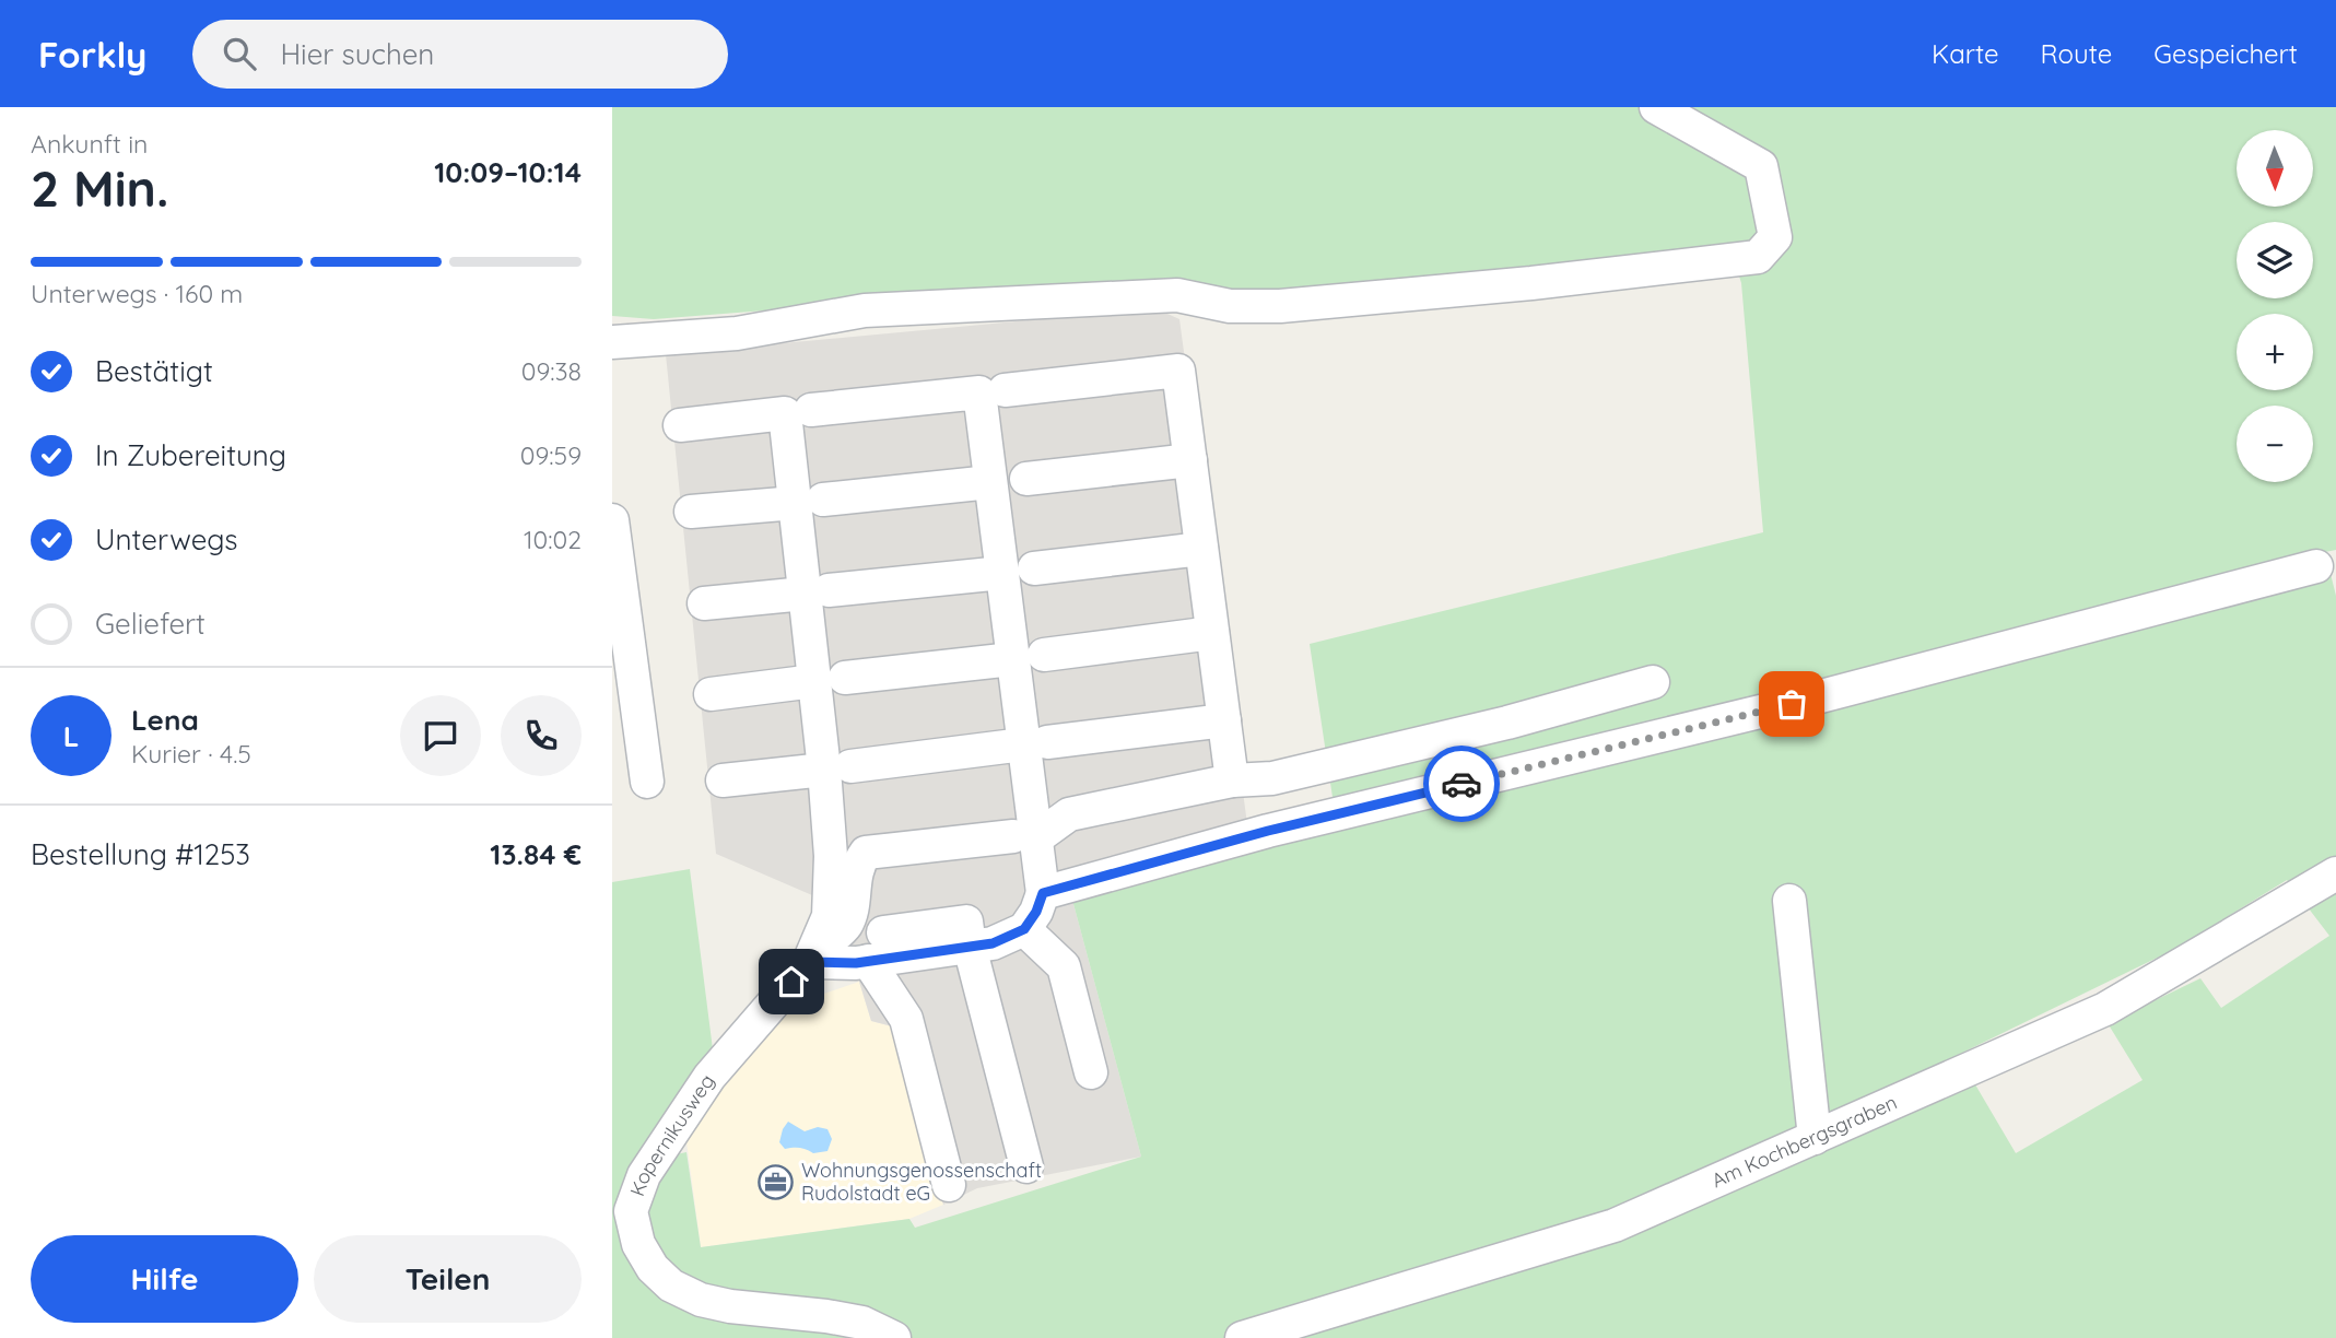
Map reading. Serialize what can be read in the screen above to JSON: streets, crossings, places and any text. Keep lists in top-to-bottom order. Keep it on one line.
{"streets":{"lane":["Kopernikusweg","Am Kochbergsgraben"]},"places":{"office":["Wohnungsgenossenschaft Rudolstadt eG"]},"north":"bottom","page":{"header":"Forkly","search":"Hier suchen","nav":["Karte","Route","Gespeichert"],"heading":["2 Min.","Ankunft in","10:09–10:14"],"panel":["Lena","Kurier · 4.5","Bestellung #1253","13.84 €"],"map_buttons":["+","−"],"bar":"Unterwegs · 160 m","list":[["Bestätigt","09:38"],["In Zubereitung","09:59"],["Unterwegs","10:02"],"Geliefert"],"round":"L","buttons":["Hilfe","Teilen"]}}
